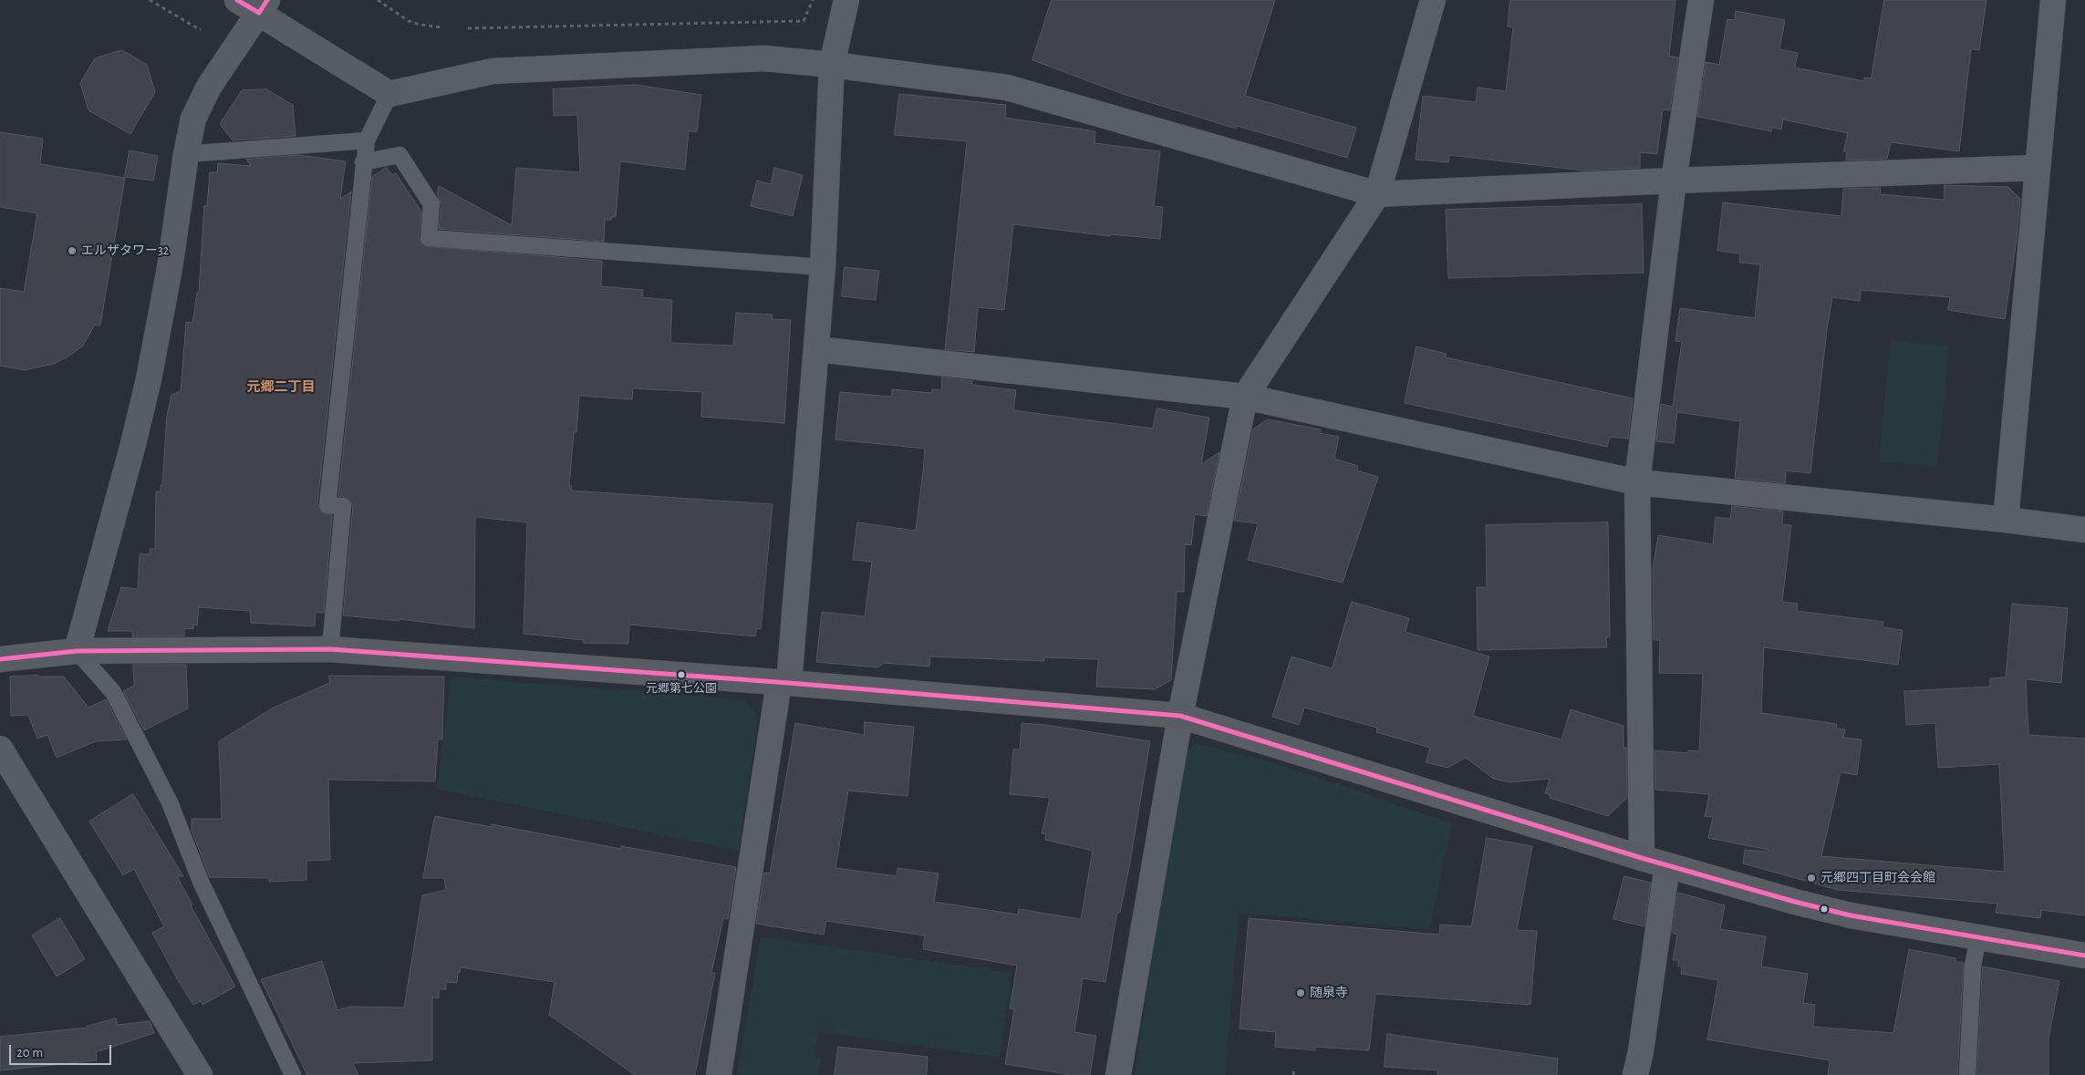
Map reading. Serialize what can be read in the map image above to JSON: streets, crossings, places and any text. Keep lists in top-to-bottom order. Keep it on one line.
{"districts":["元郷二丁目"],"places":["エルザタワー32","元郷第七公園","元郷四丁目町会会館","随泉寺"],"scale_bar":"20 m"}
